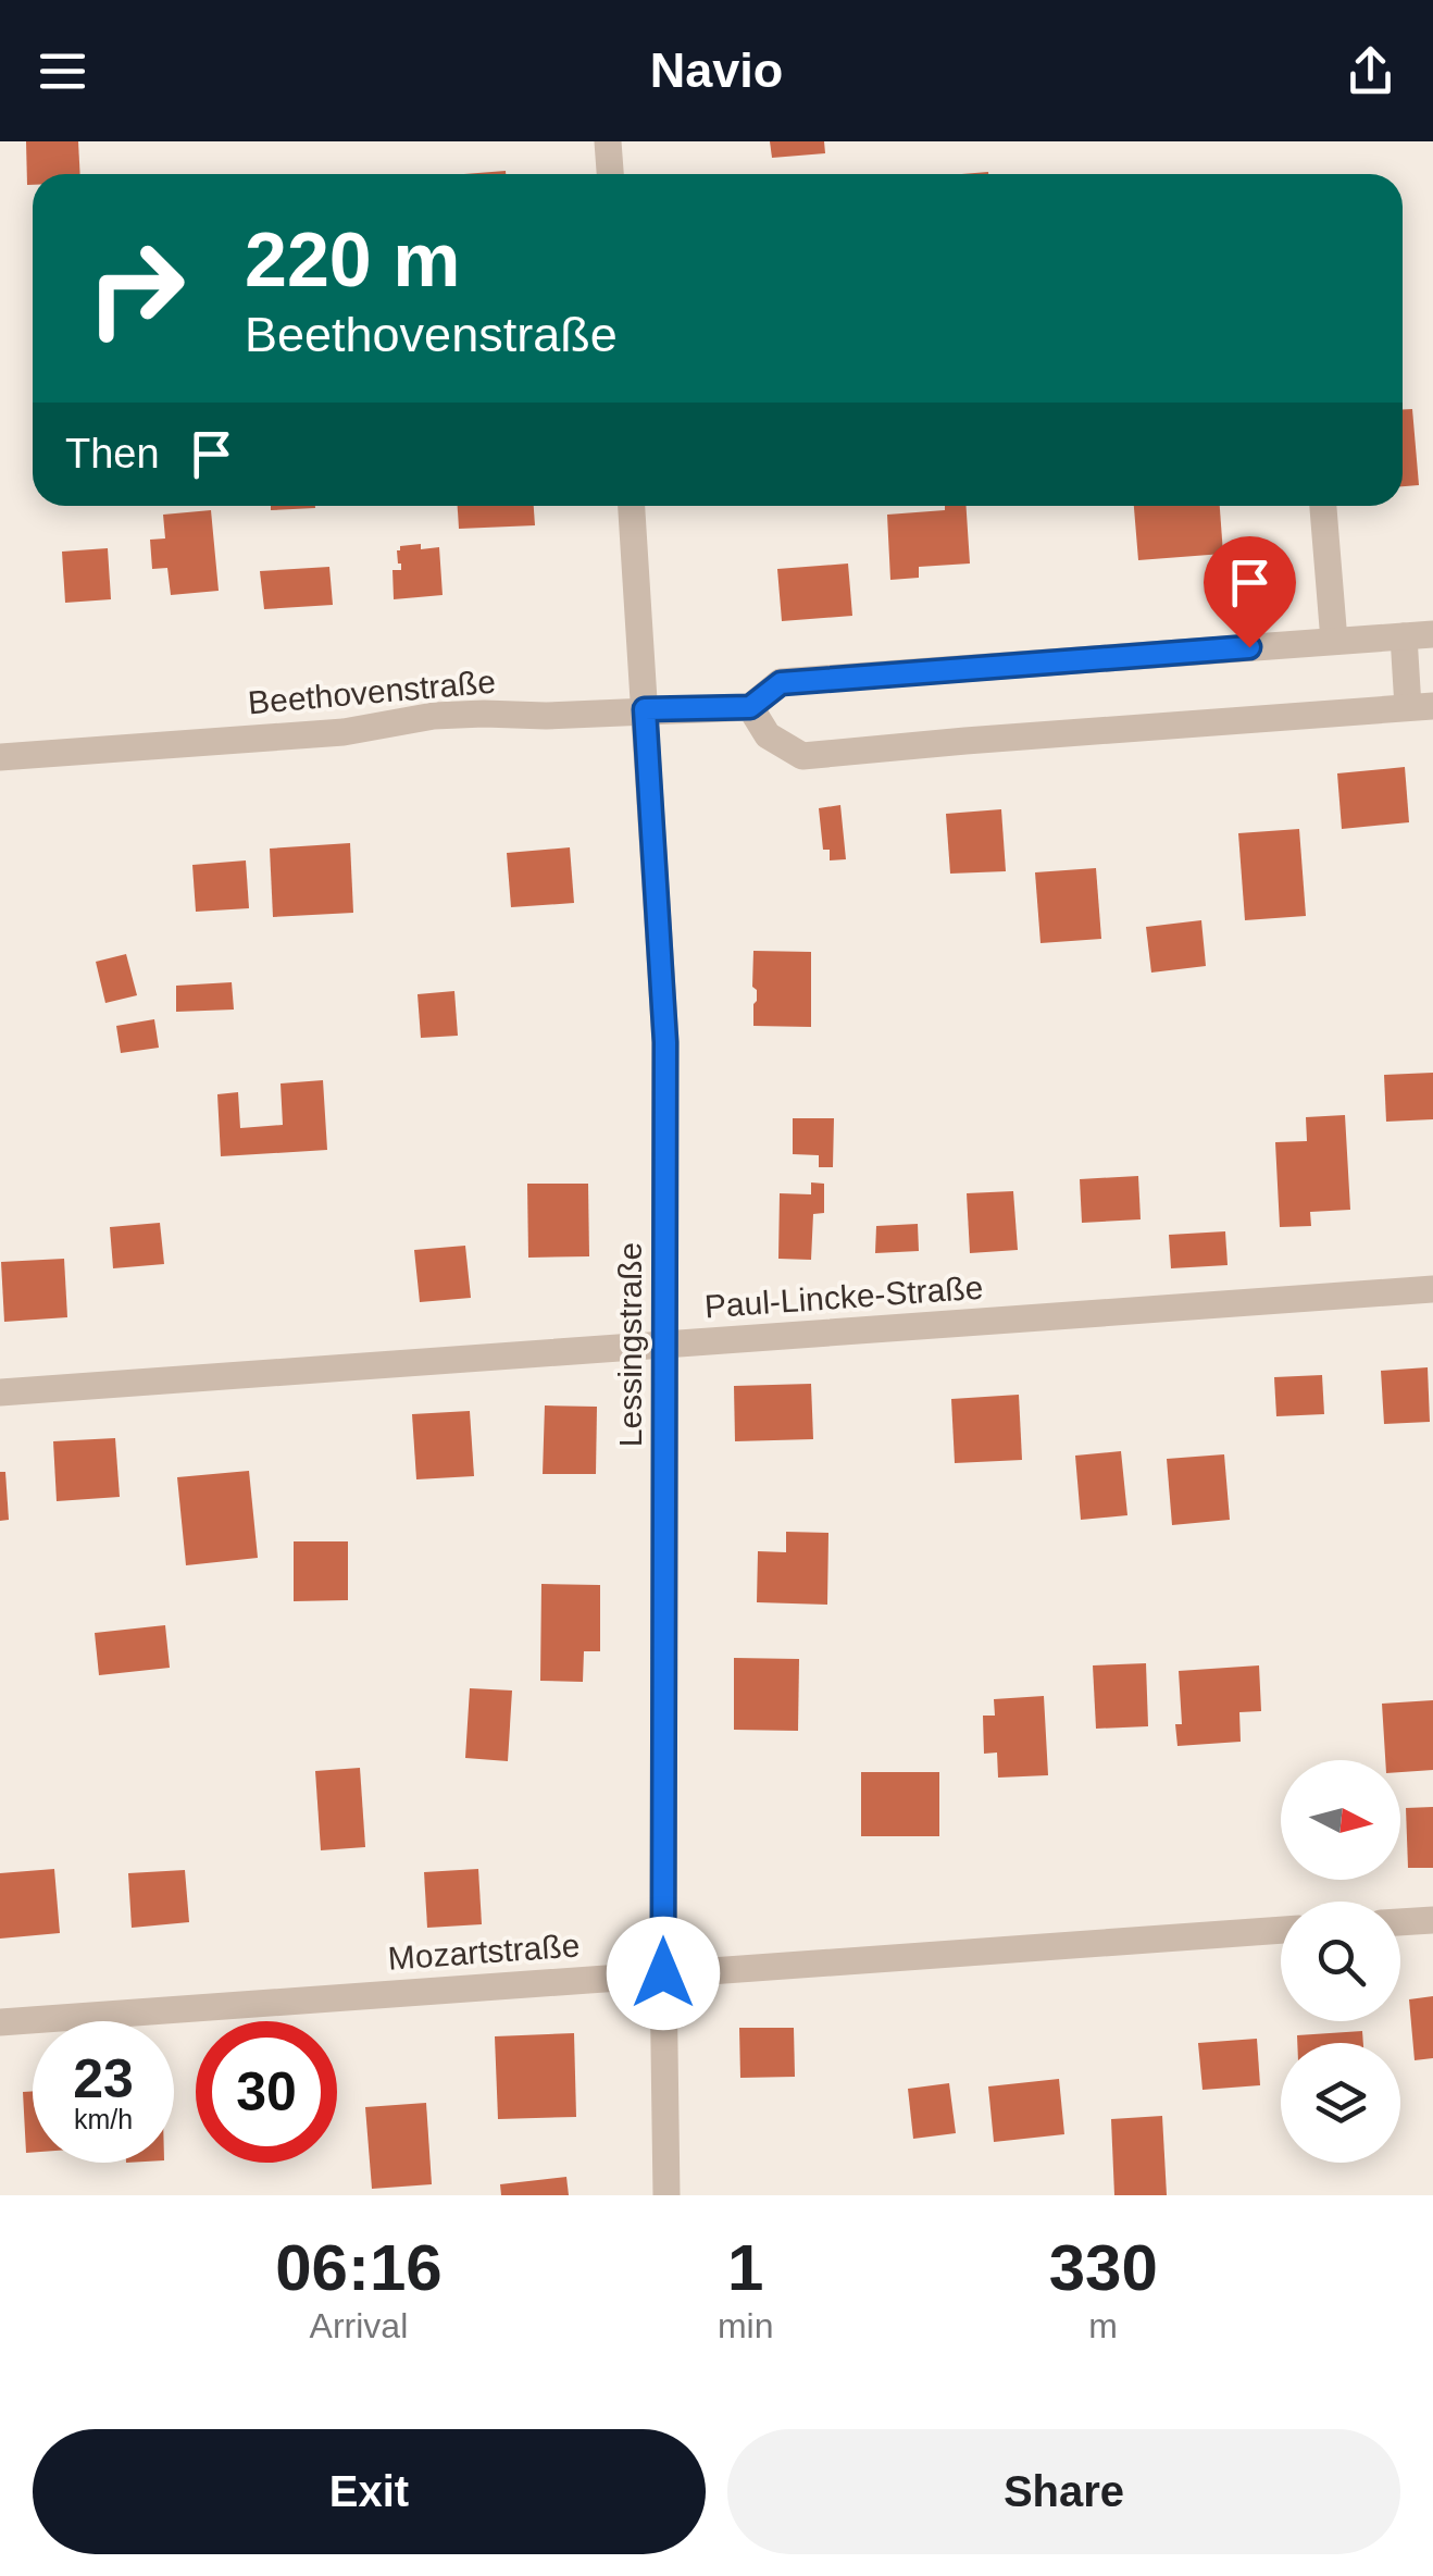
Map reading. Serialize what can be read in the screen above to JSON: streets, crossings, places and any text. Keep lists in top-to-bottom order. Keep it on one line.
{"streets":{"street":["Beethovenstraße","Paul-Lincke-Straße","Lessingstraße","Mozartstraße"]},"crossings":[["Beethovenstraße","Lessingstraße"],["Paul-Lincke-Straße","Lessingstraße"],["Lessingstraße","Mozartstraße"]],"north":"right","page":{"header":"Navio","turn":["220 m","Beethovenstraße"],"then":"Then","speed":"23 km/h","limit":"30","eta":["06:16","Arrival","1","min","330","m"],"buttons":["Exit","Share"]}}
